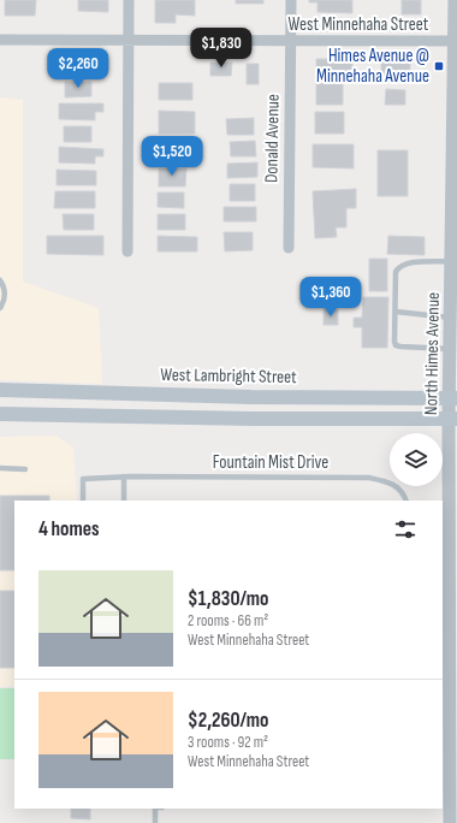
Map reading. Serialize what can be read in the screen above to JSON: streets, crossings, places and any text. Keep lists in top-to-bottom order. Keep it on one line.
{"streets":{"main road":["West Lambright Street"],"street":["West Minnehaha Street","Donald Avenue","North Himes Avenue"],"lane":["Fountain Mist Drive"]},"crossings":[["West Minnehaha Street","Donald Avenue"],["West Minnehaha Street","North Himes Avenue"],["North Himes Avenue","West Lambright Street"]],"places":{"transit":["Himes Avenue @ Minnehaha Avenue"]},"page":{"price":["$1,830","$2,260","$1,520","$1,360"],"heading":"4 homes","list":[{"name":"$1,830/mo","note":"2 rooms · 66 m² · West Minnehaha Street"},{"name":"$2,260/mo","note":"3 rooms · 92 m² · West Minnehaha Street"}]}}
